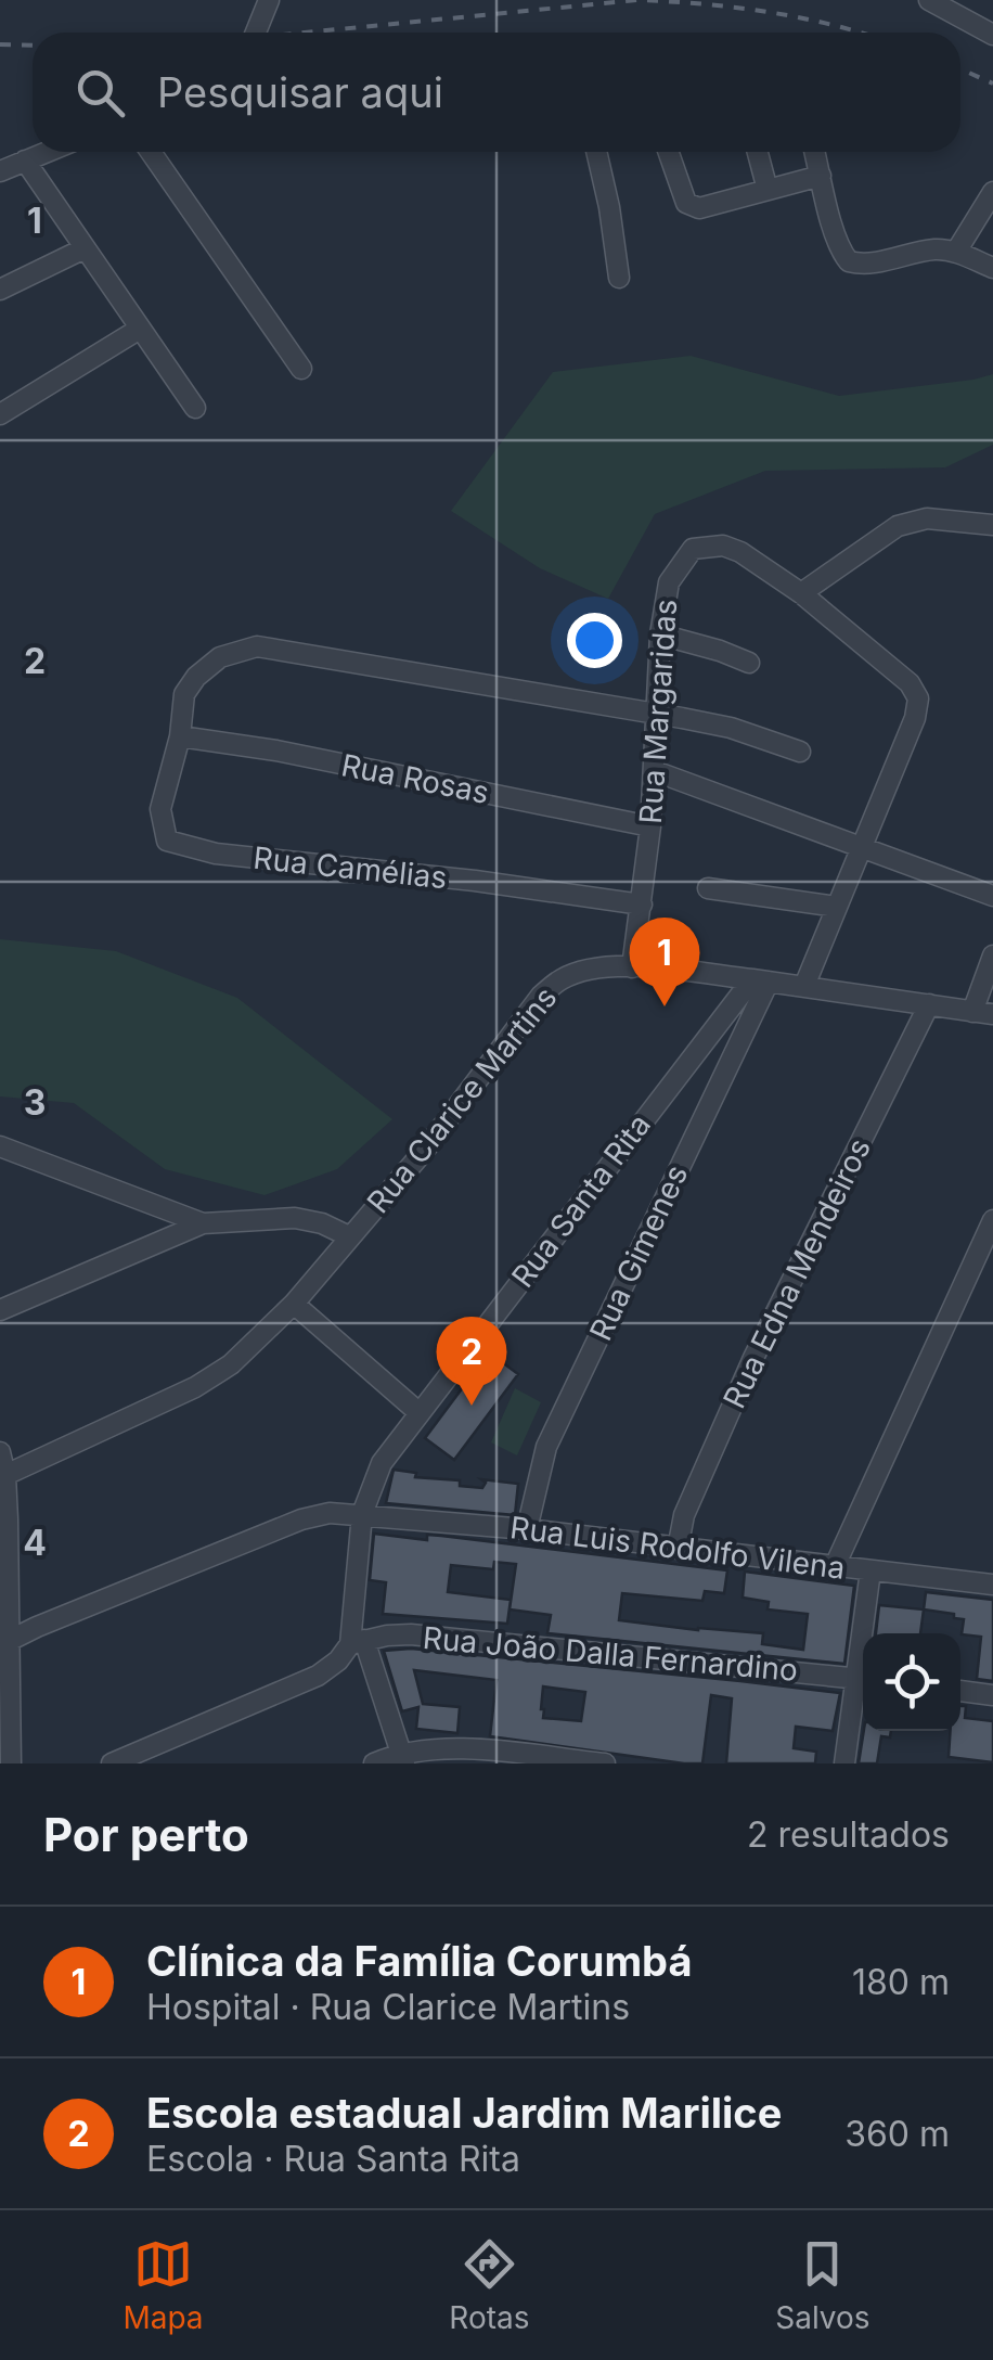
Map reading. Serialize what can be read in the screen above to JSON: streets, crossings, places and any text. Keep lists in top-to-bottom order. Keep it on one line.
{"streets":{"street":["Rua Margaridas","Rua Rosas","Rua Camélias","Rua Clarice Martins","Rua Santa Rita","Rua Gimenes","Rua Edna Mendeiros","Rua Luis Rodolfo Vilena","Rua João Dalla Fernardino"]},"crossings":[["Rua Margaridas","Rua Rosas"],["Rua Margaridas","Rua Camélias"],["Rua Margaridas","Rua Clarice Martins"],["Rua Rosas","Rua Camélias"],["Rua Clarice Martins","Rua Santa Rita"],["Rua Clarice Martins","Rua Gimenes"],["Rua Santa Rita","Rua Gimenes"],["Rua Santa Rita","Rua Luis Rodolfo Vilena"],["Rua Santa Rita","Rua João Dalla Fernardino"],["Rua Gimenes","Rua Luis Rodolfo Vilena"],["Rua Edna Mendeiros","Rua Luis Rodolfo Vilena"]],"page":{"search":"Pesquisar aqui","pins":["1","2"],"heading":["Por perto","2 resultados"],"list":[{"mark":"1","name":"Clínica da Família Corumbá","note":"Hospital · Rua Clarice Martins","value":"180 m"},{"mark":"2","name":"Escola estadual Jardim Marilice","note":"Escola · Rua Santa Rita","value":"360 m"}],"nav":["Mapa","Rotas","Salvos"]},"grid":{"rows":["1","2","3","4"]}}
